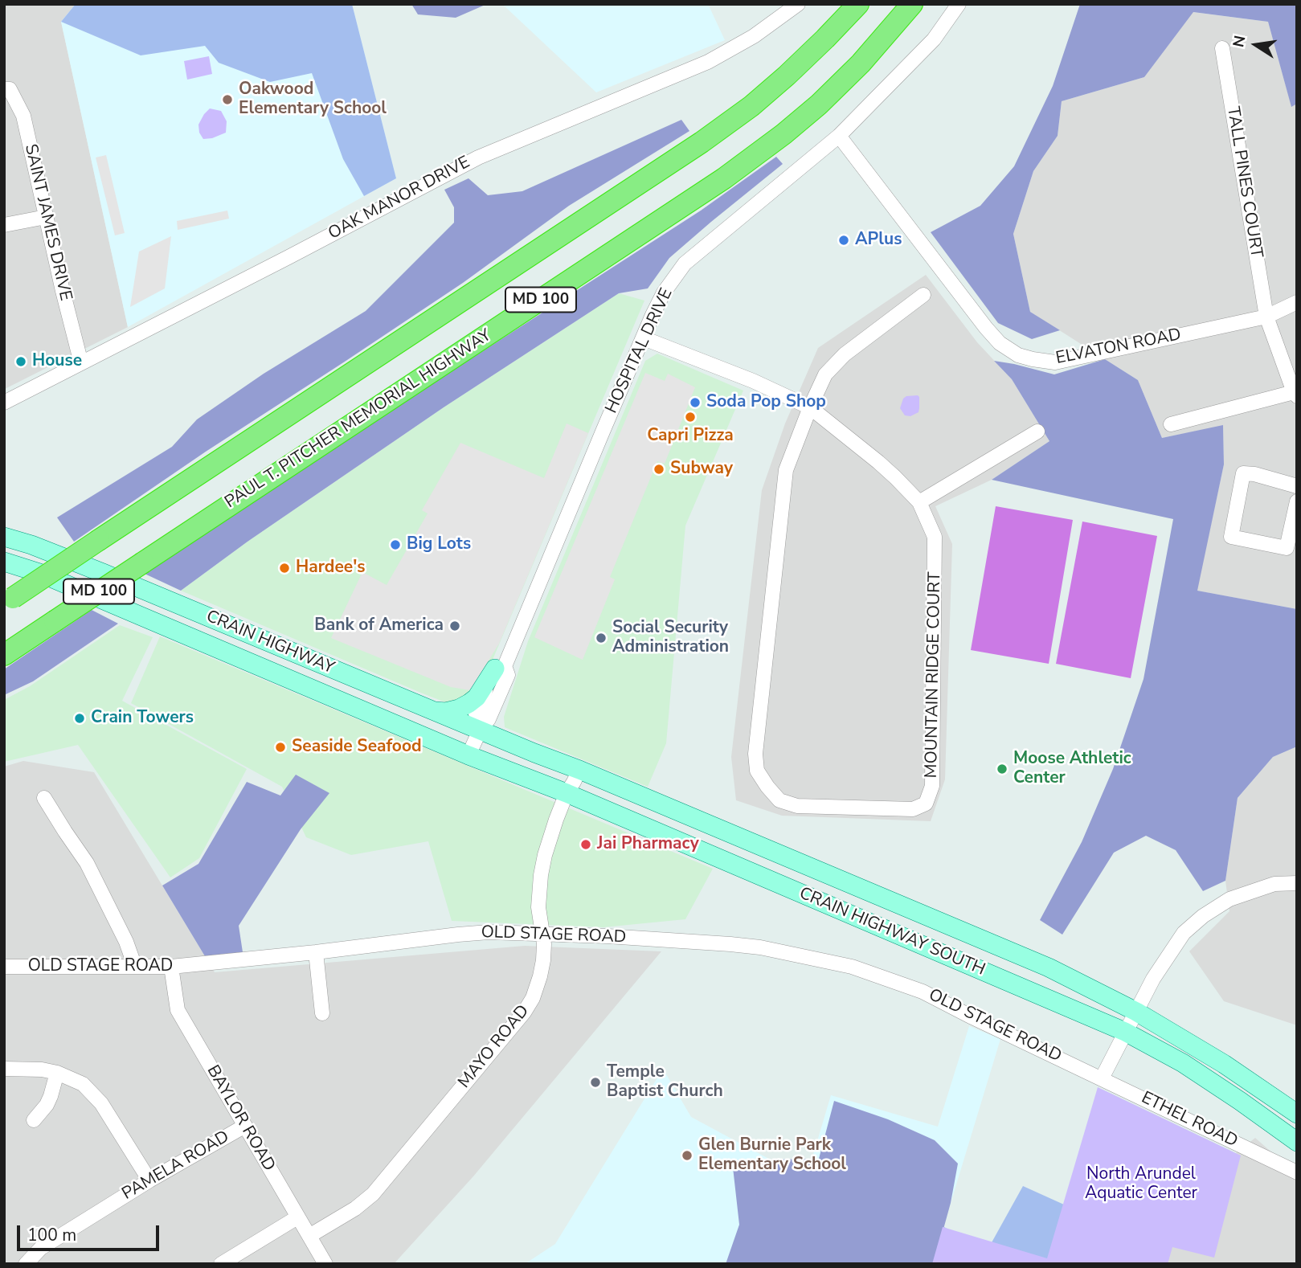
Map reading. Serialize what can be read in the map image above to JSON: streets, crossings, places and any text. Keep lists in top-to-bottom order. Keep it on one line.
{"streets":{"highway":["MD 100","PAUL T. PITCHER MEMORIAL HIGHWAY"],"main road":["CRAIN HIGHWAY","CRAIN HIGHWAY SOUTH"],"street":["TALL PINES COURT","OAK MANOR DRIVE","SAINT JAMES DRIVE","ELVATON ROAD","HOSPITAL DRIVE","MOUNTAIN RIDGE COURT","OLD STAGE ROAD","MAYO ROAD","BAYLOR ROAD","ETHEL ROAD","PAMELA ROAD"]},"crossings":[["TALL PINES COURT","ELVATON ROAD"],["OAK MANOR DRIVE","SAINT JAMES DRIVE"],["ELVATON ROAD","HOSPITAL DRIVE"],["HOSPITAL DRIVE","CRAIN HIGHWAY"],["HOSPITAL DRIVE","MOUNTAIN RIDGE COURT"],["HOSPITAL DRIVE","CRAIN HIGHWAY SOUTH"],["CRAIN HIGHWAY","CRAIN HIGHWAY SOUTH"],["CRAIN HIGHWAY SOUTH","MAYO ROAD"],["OLD STAGE ROAD","MAYO ROAD"],["OLD STAGE ROAD","BAYLOR ROAD"],["OLD STAGE ROAD","ETHEL ROAD"],["MAYO ROAD","BAYLOR ROAD"],["BAYLOR ROAD","PAMELA ROAD"]],"parks":["North Arundel Aquatic Center"],"places":["Oakwood Elementary School","APlus","House","Soda Pop Shop","Capri Pizza","Subway","Big Lots","Hardee's","Bank of America","Social Security Administration","Crain Towers","Seaside Seafood","Moose Athletic Center","Jai Pharmacy","Temple Baptist Church","Glen Burnie Park Elementary School"],"scale_bar":"100 m","north":"left"}
